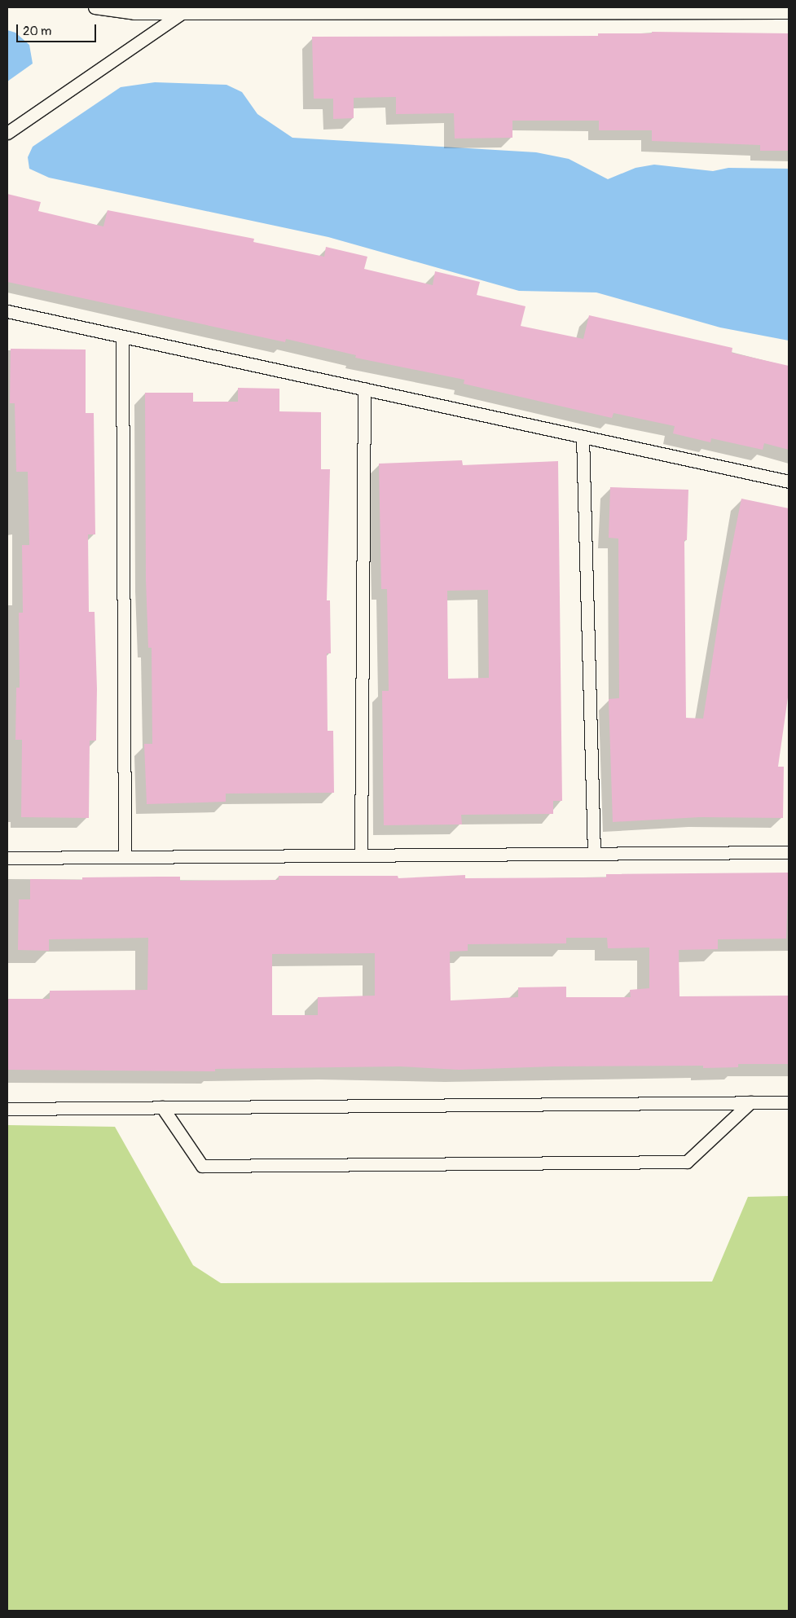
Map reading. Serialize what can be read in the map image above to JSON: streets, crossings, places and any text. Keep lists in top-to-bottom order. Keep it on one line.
{"scale_bar":"20 m"}
